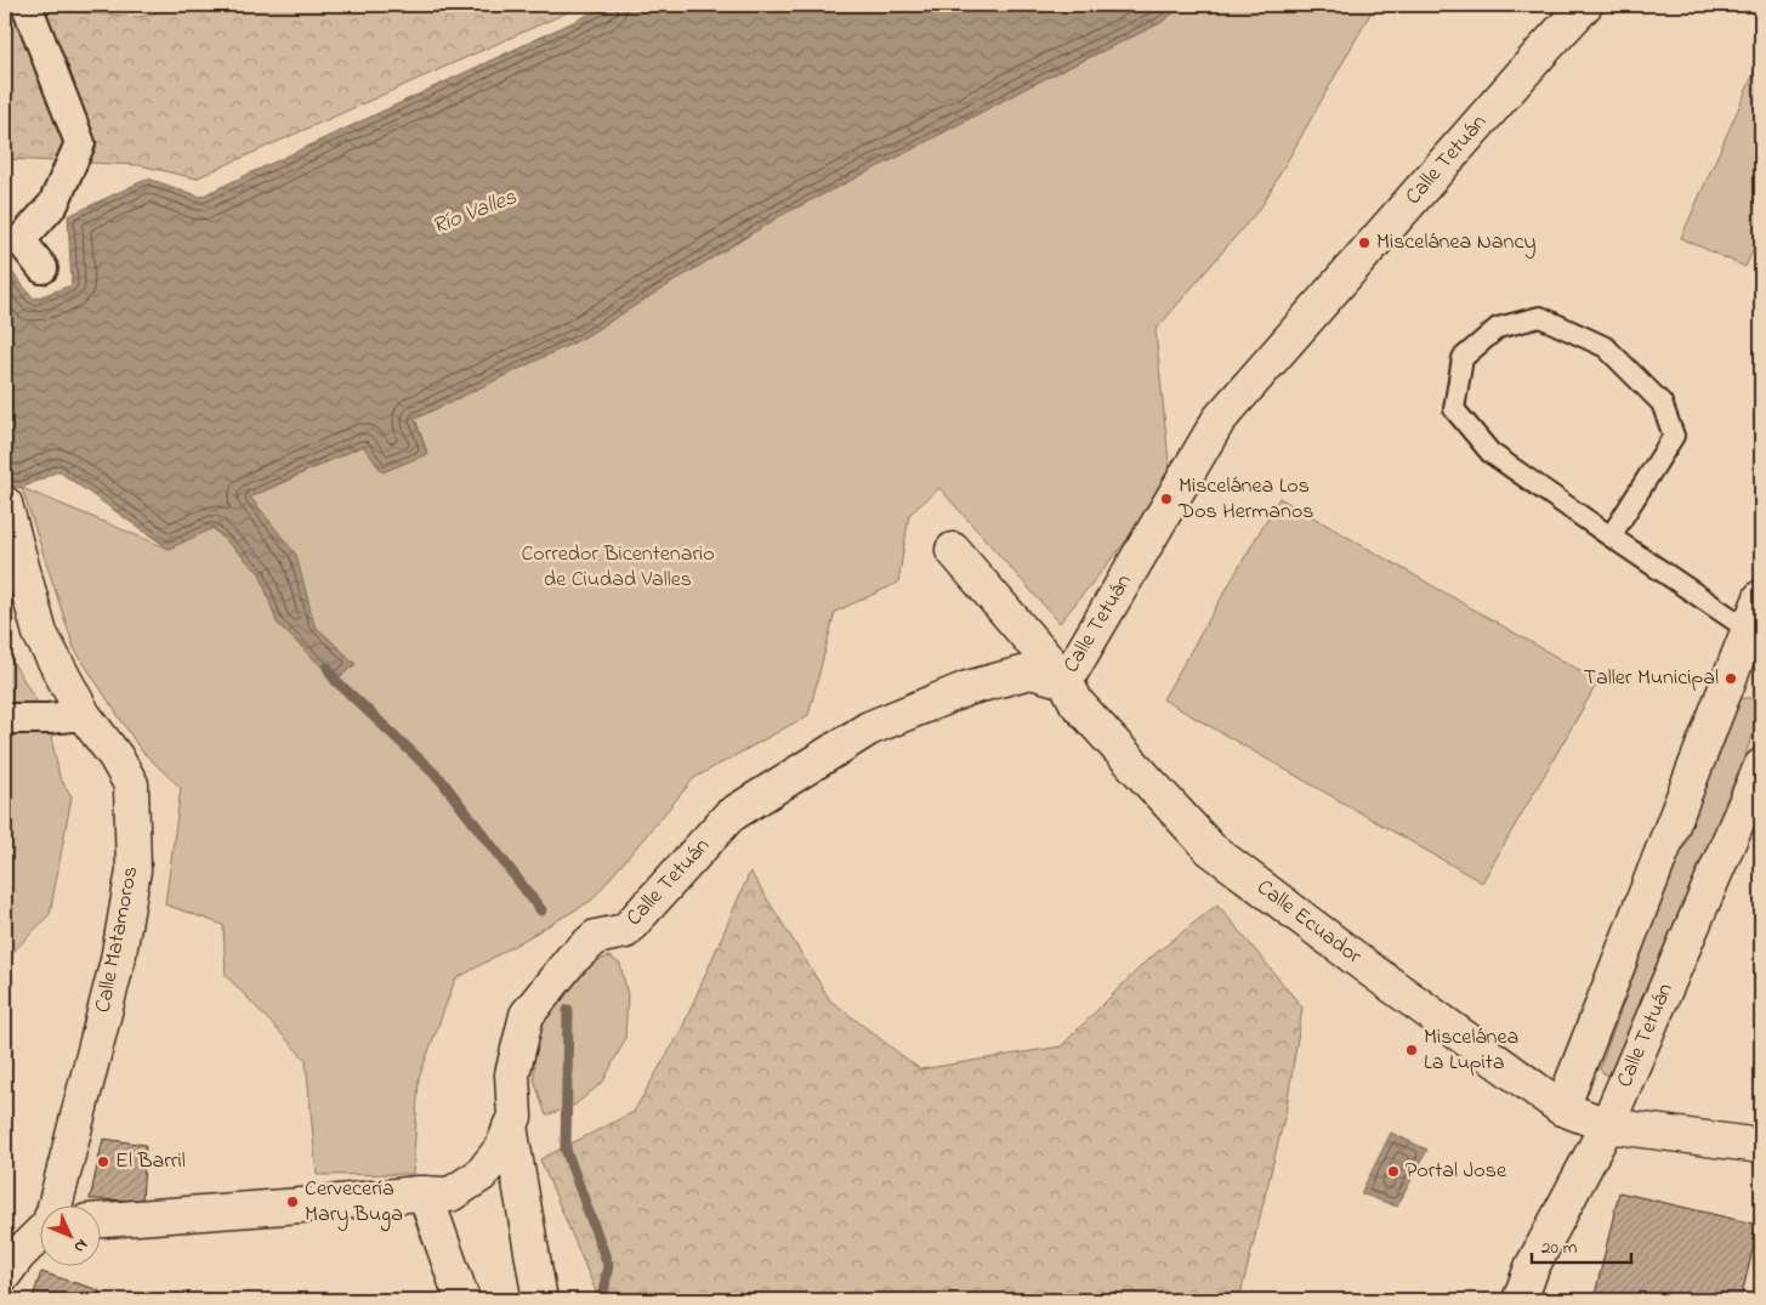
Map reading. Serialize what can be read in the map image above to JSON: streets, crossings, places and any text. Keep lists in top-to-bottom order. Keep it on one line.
{"streets":{"street":["Calle Tetuán","Calle Ecuador","Calle Matamoros"]},"crossings":[["Calle Tetuán","Calle Ecuador"]],"water":["Río Valles"],"parks":["Corredor Bicentenario de Ciudad Valles"],"places":["Miscelánea Nancy","Miscelánea Los Dos Hermanos","Taller Municipal","Miscelánea La Lupita","El Barril","Portal Jose","Cervecería Mary Buga"],"scale_bar":"20 m","north":"bottom right"}
